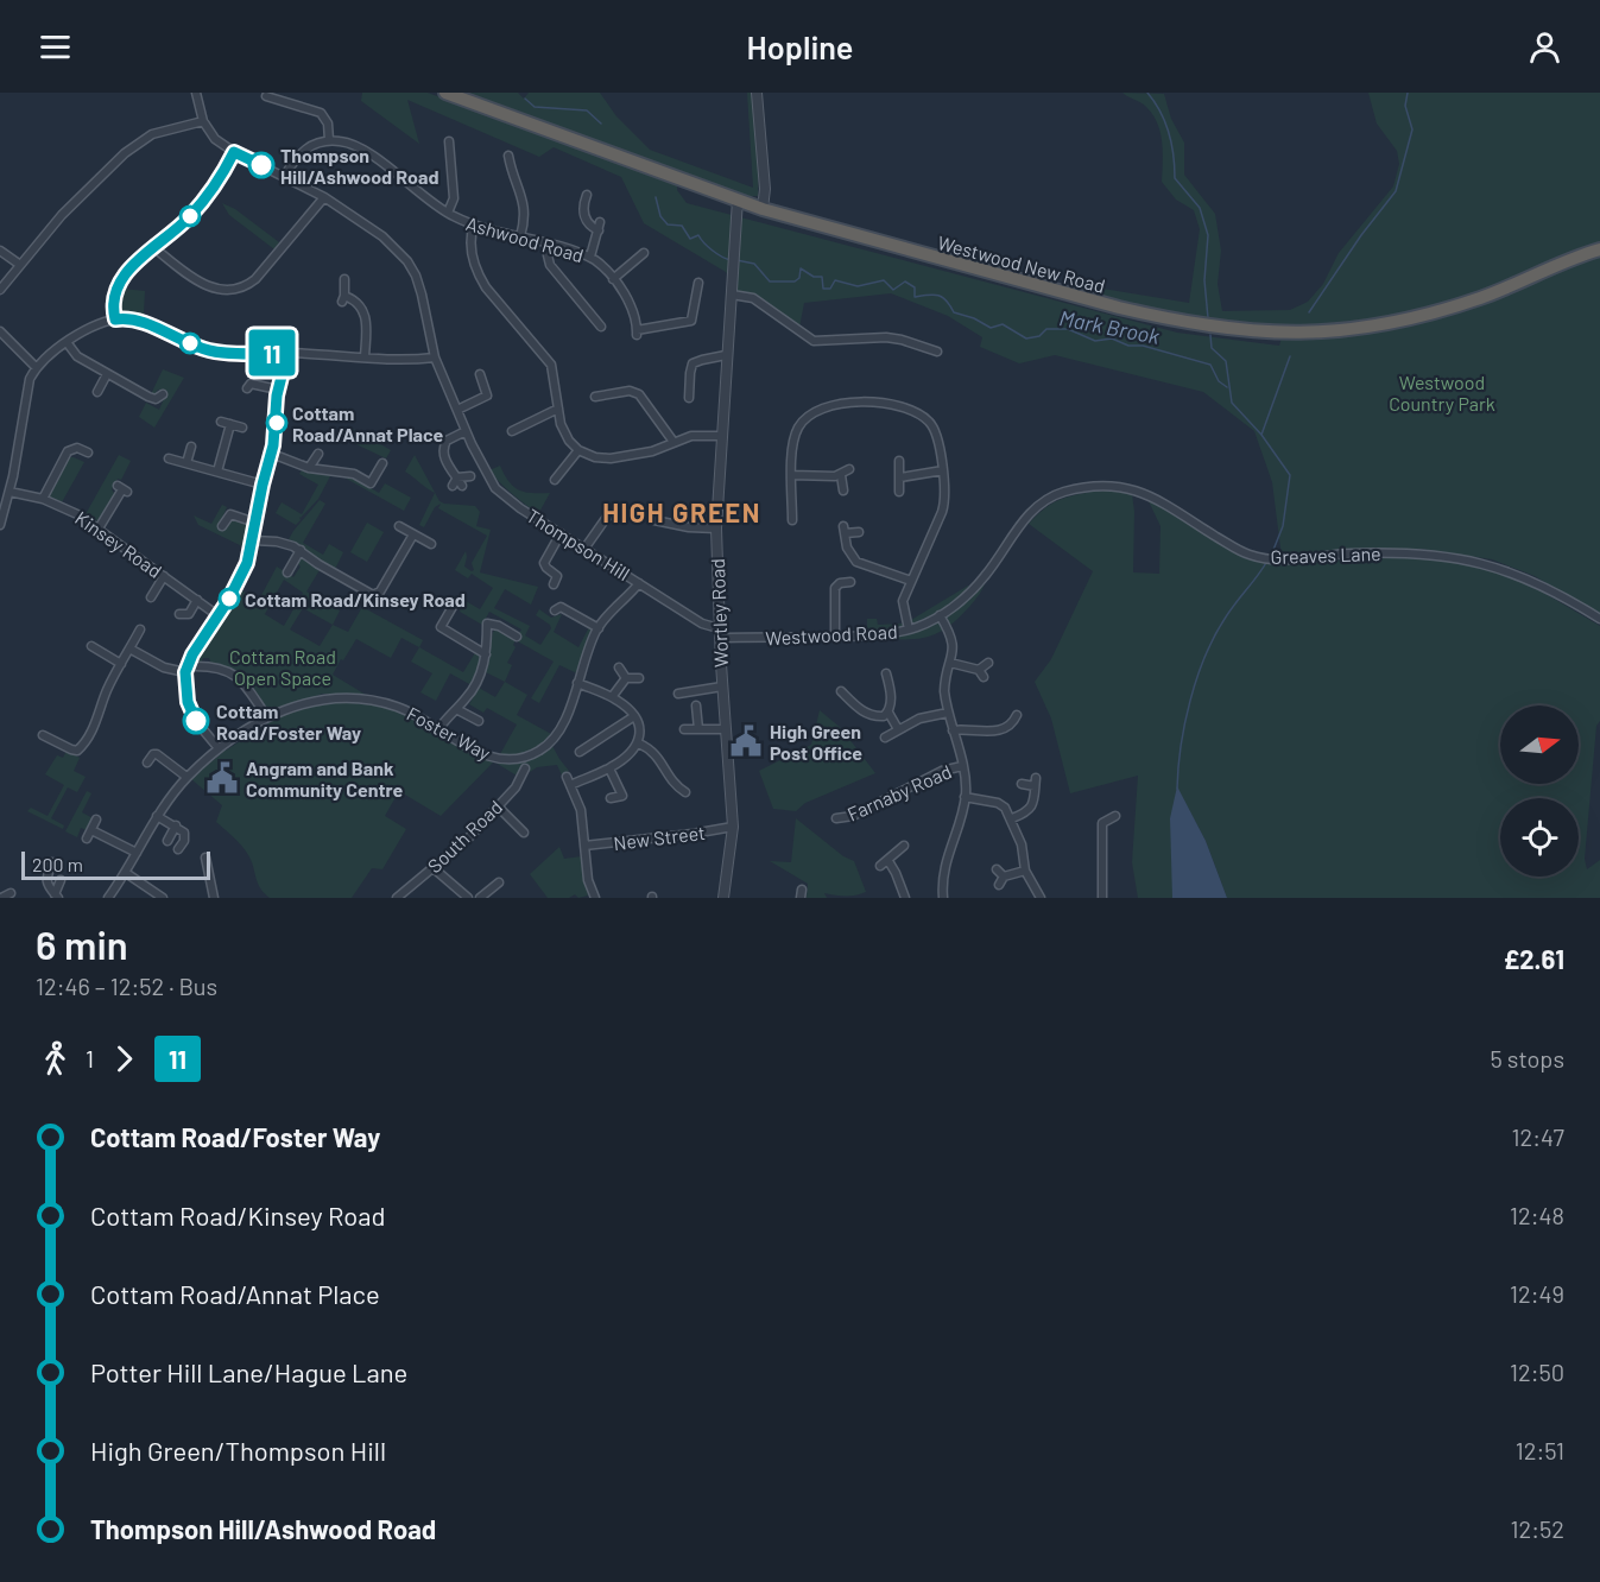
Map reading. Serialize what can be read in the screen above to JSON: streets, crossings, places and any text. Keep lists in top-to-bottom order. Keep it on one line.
{"streets":{"highway":["Westwood New Road"],"street":["Ashwood Road","Kinsey Road","Thompson Hill","Greaves Lane","Wortley Road","Westwood Road","Foster Way","Farnaby Road","South Road","New Street"]},"crossings":[["Westwood New Road","Wortley Road"],["Thompson Hill","Wortley Road"],["Thompson Hill","Westwood Road"],["Thompson Hill","Foster Way"],["Greaves Lane","Westwood Road"],["Wortley Road","Westwood Road"],["Wortley Road","New Street"]],"districts":["HIGH GREEN"],"water":["Mark Brook"],"parks":["Westwood Country Park","Cottam Road Open Space"],"places":{"other":["Thompson Hill/Ashwood Road","Cottam Road/Annat Place","Cottam Road/Kinsey Road","Cottam Road/Foster Way"],"public building":["High Green Post Office","Angram and Bank Community Centre"]},"lines":["bus line 11"],"scale_bar":"200 m","north":"right","page":{"header":"Hopline","on_map":"11","scale":"200 m","heading":["6 min","12:46 – 12:52 · Bus","£2.61"],"legs":["1","11","5 stops"],"list":[{"name":"Cottam Road/Foster Way","value":"12:47"},{"name":"Cottam Road/Kinsey Road","value":"12:48"},{"name":"Cottam Road/Annat Place","value":"12:49"},{"name":"Potter Hill Lane/Hague Lane","value":"12:50"},{"name":"High Green/Thompson Hill","value":"12:51"},{"name":"Thompson Hill/Ashwood Road","value":"12:52"}]}}
